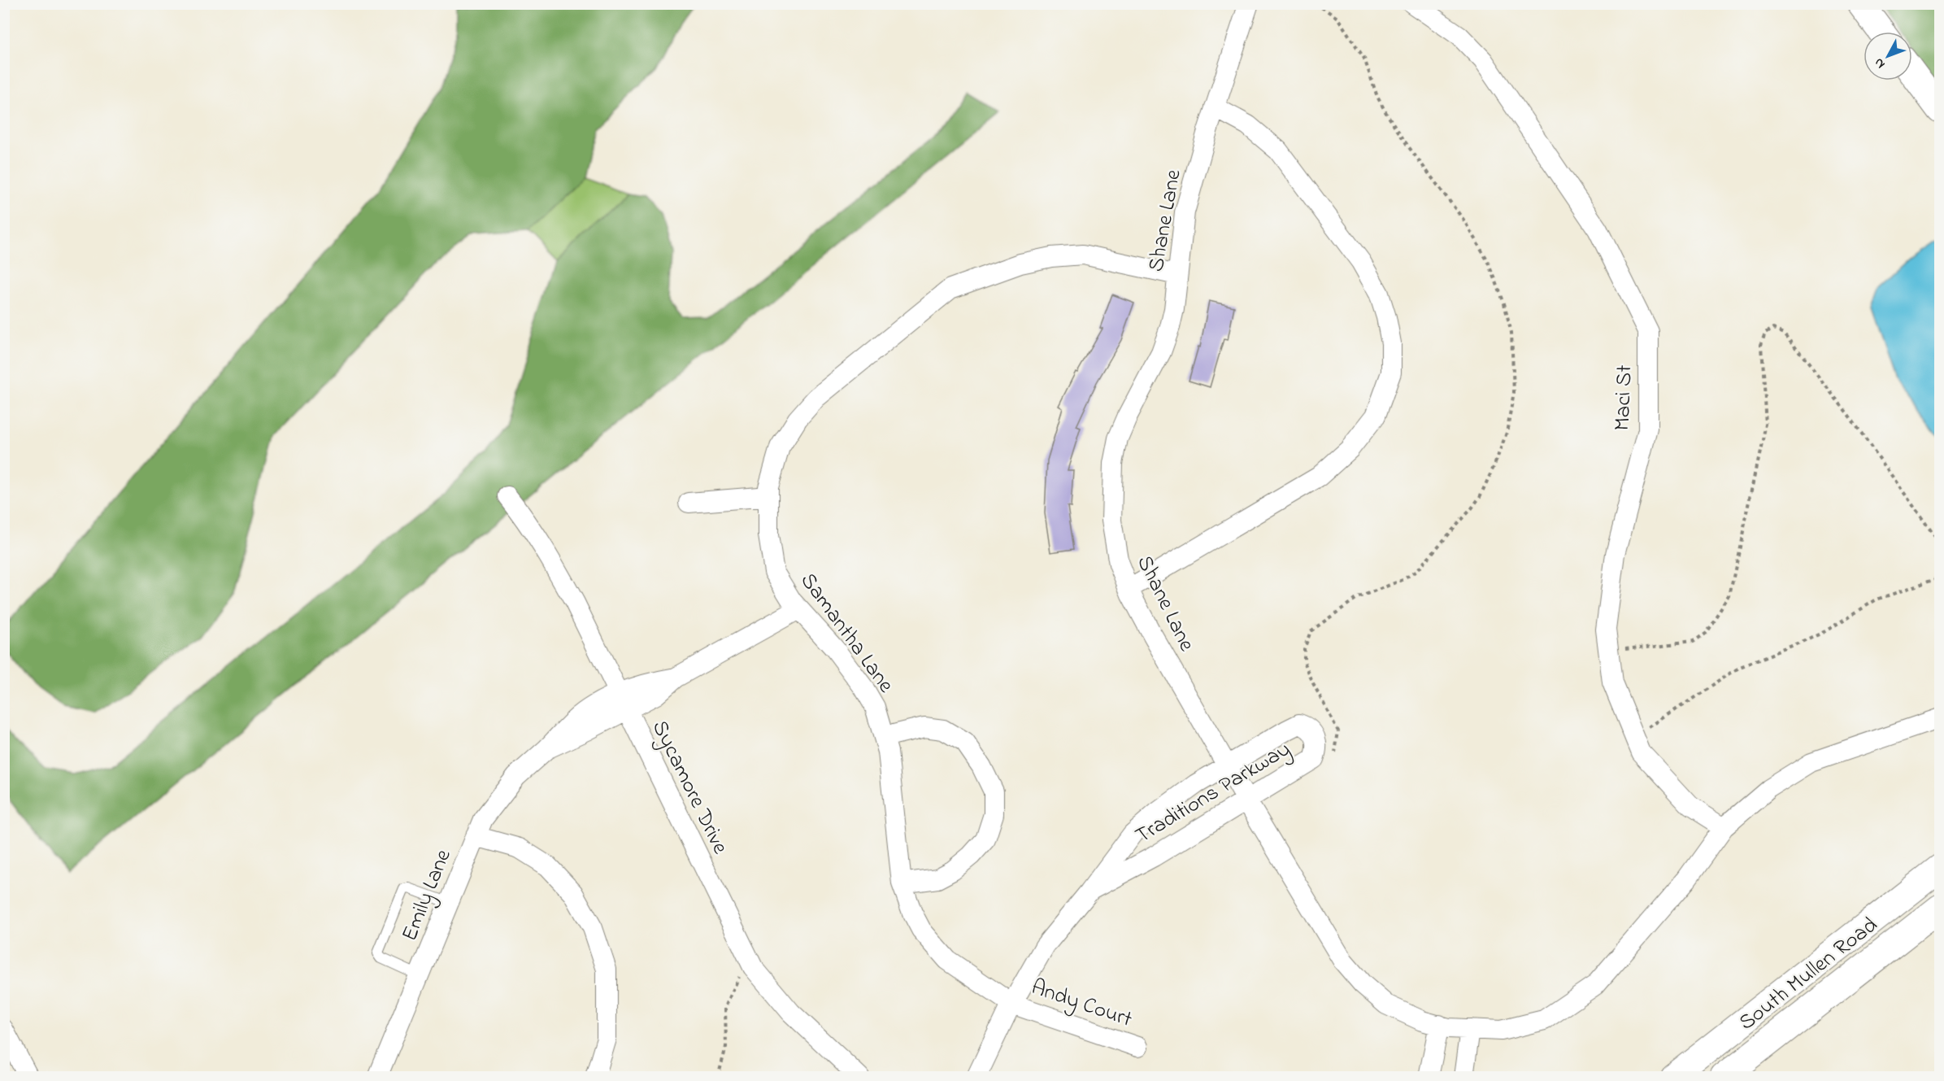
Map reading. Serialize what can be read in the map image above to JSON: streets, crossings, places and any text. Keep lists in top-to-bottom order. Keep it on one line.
{"streets":{"street":["Shane Lane","Maci St","Samantha Lane","Sycamore Drive","Traditions Parkway","Emily Lane","South Mullen Road","Andy Court"]},"crossings":[["Shane Lane","Maci St"],["Shane Lane","Samantha Lane"],["Shane Lane","Traditions Parkway"],["Samantha Lane","Traditions Parkway"],["Samantha Lane","Emily Lane"],["Samantha Lane","Andy Court"],["Sycamore Drive","Emily Lane"],["Traditions Parkway","Andy Court"]],"north":"bottom left"}
